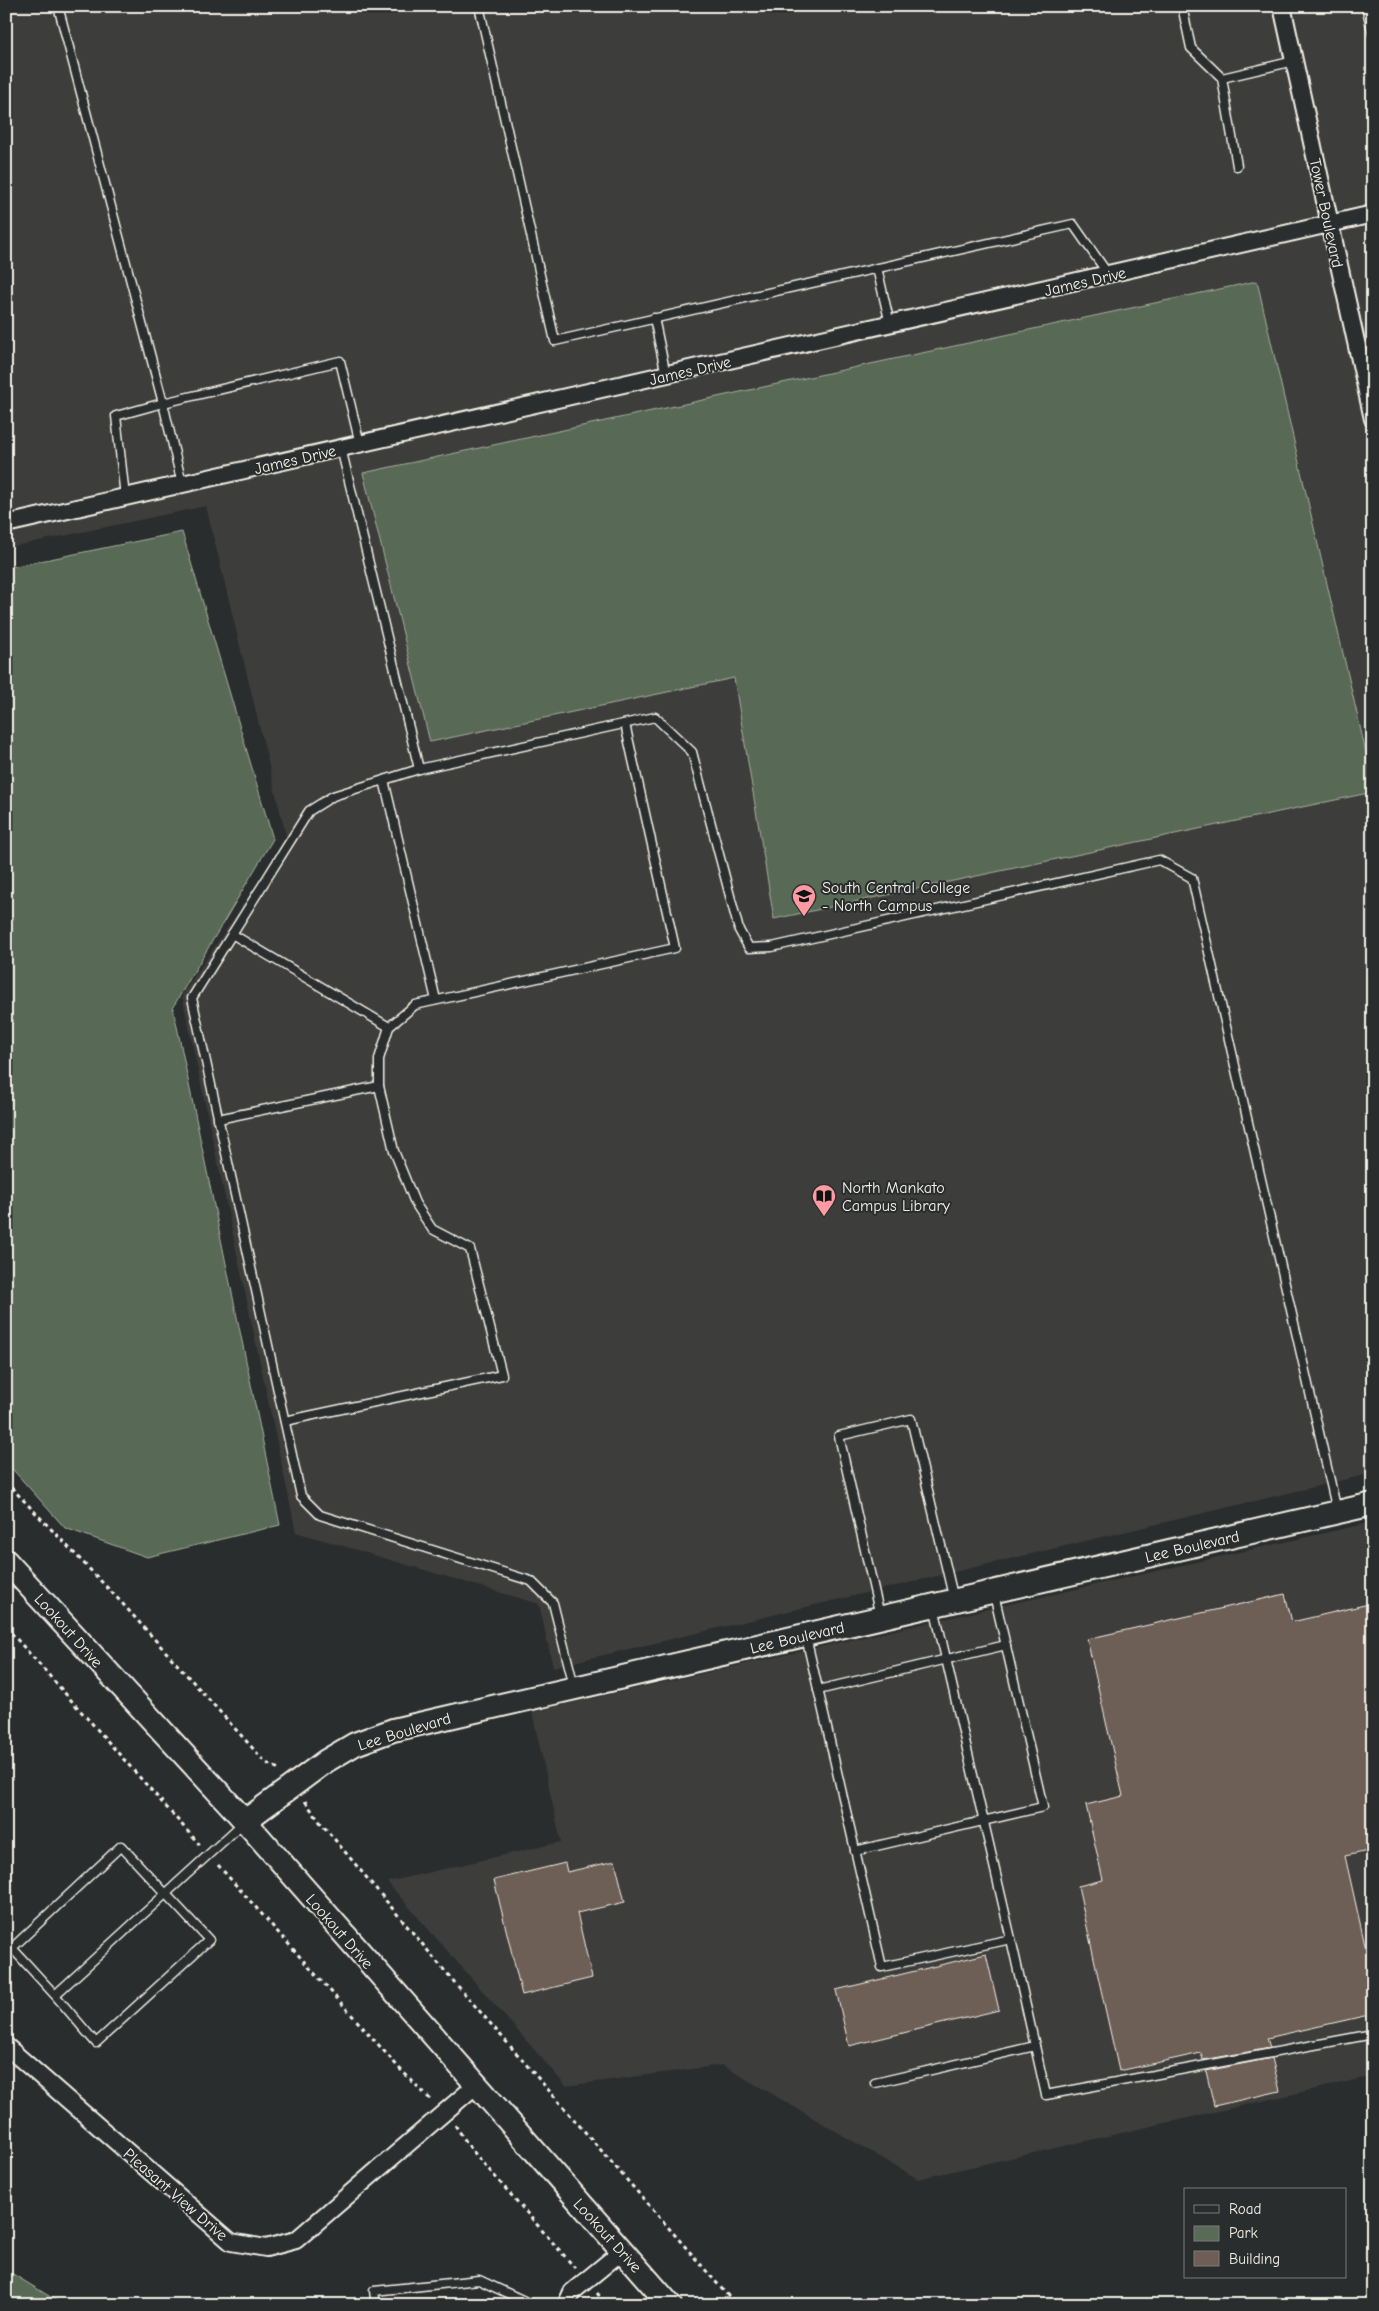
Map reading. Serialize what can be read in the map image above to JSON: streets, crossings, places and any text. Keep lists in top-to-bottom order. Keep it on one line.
{"streets":{"street":["Tower Boulevard","James Drive","Lee Boulevard","Lookout Drive","Pleasant View Drive"]},"crossings":[["Tower Boulevard","James Drive"],["Lee Boulevard","Lookout Drive"],["Lookout Drive","Pleasant View Drive"]],"places":{"school or university":["South Central College - North Campus"],"library":["North Mankato Campus Library"]},"legend":["Road","Park","Building"]}
